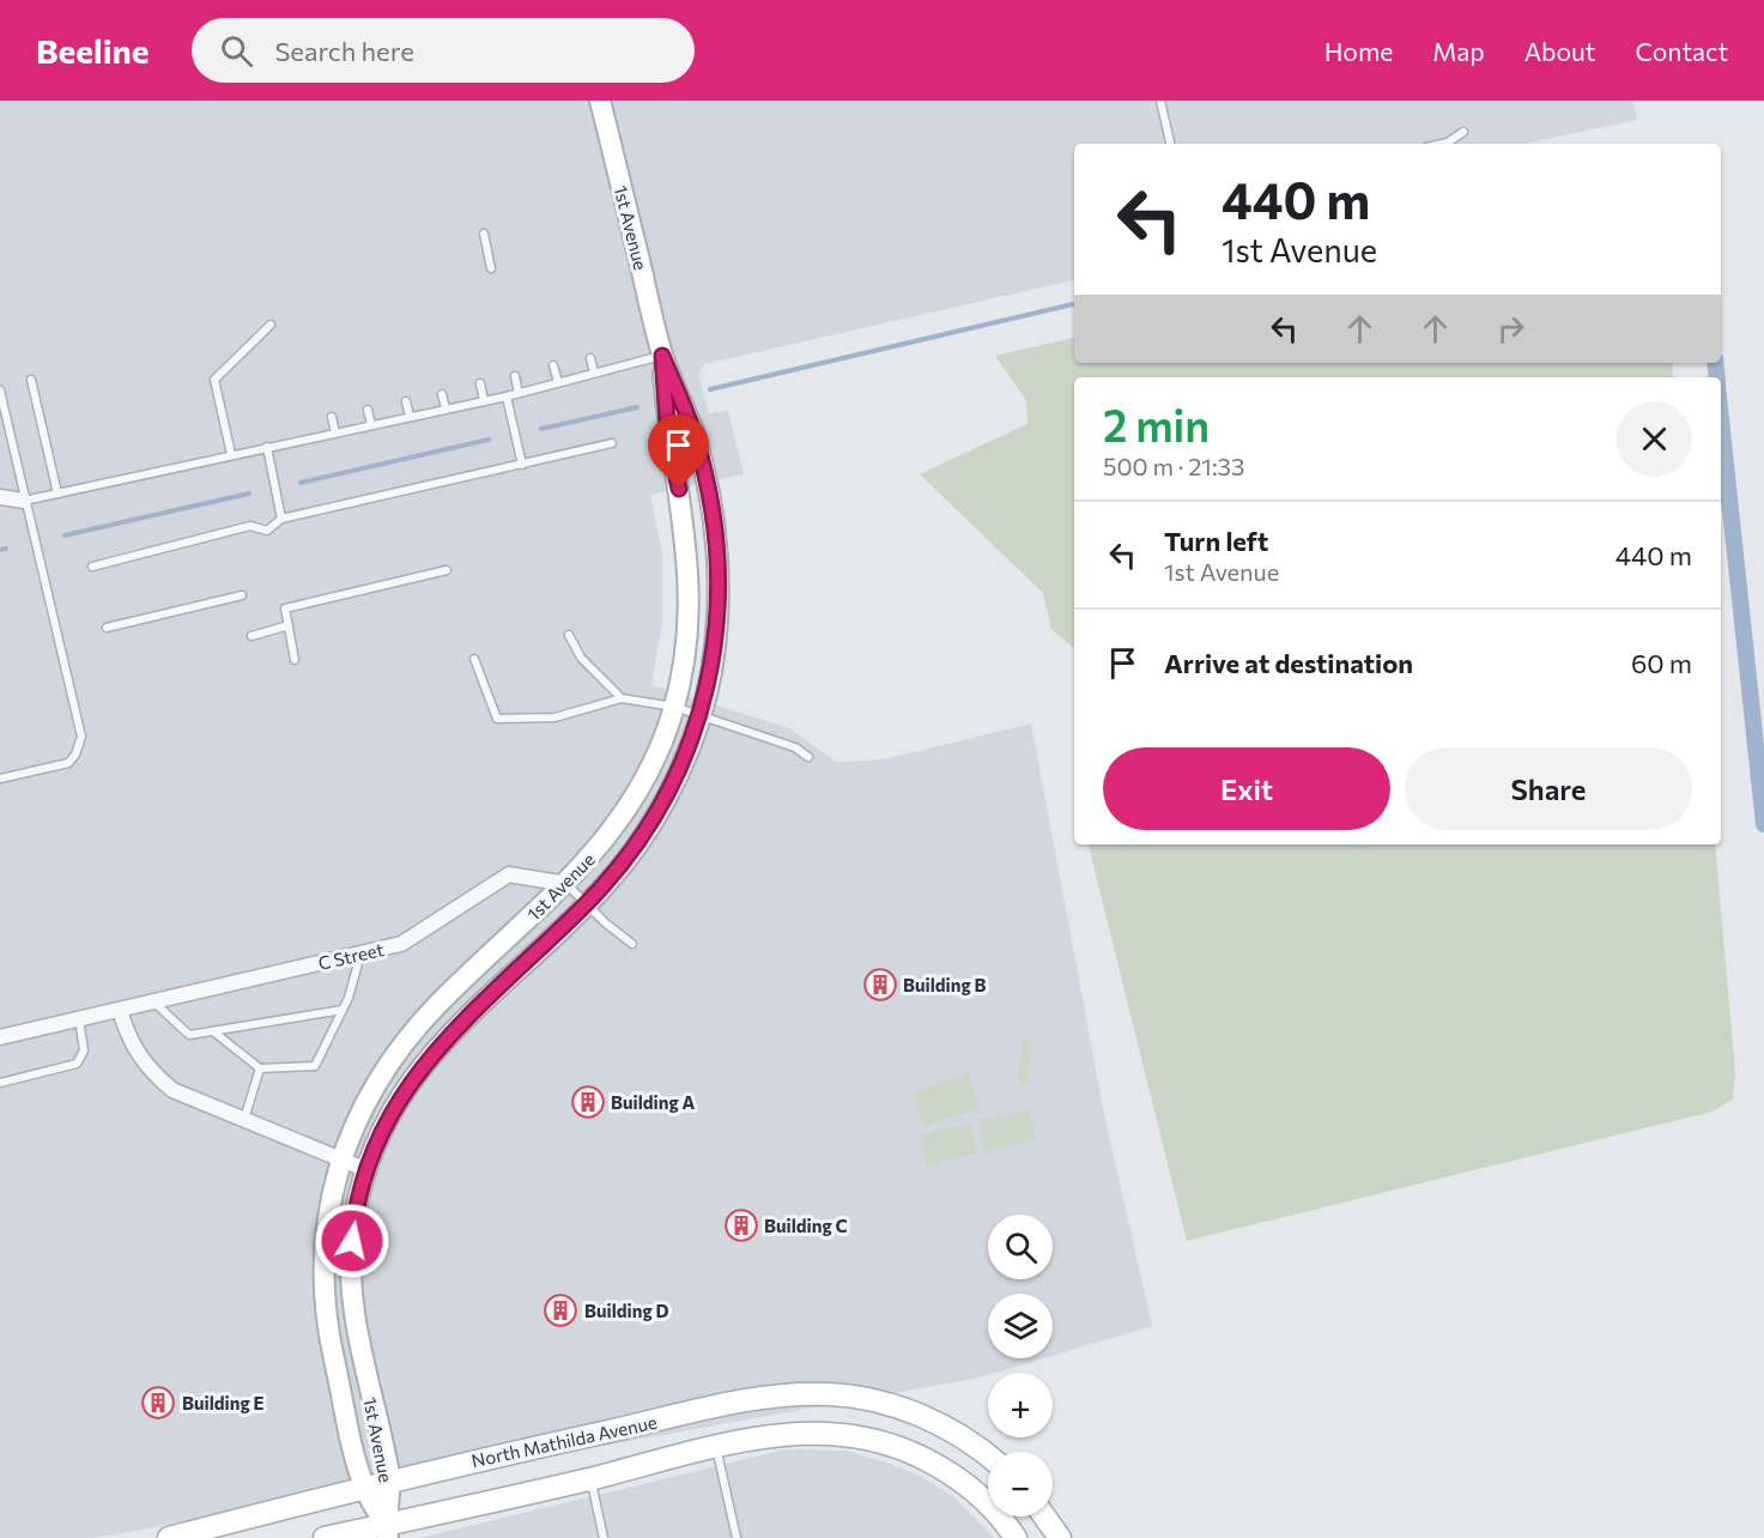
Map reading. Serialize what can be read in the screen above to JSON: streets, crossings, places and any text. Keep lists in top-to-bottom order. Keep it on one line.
{"streets":{"main road":["North Mathilda Avenue"],"street":["1st Avenue","C Street"]},"crossings":[["1st Avenue","C Street"],["1st Avenue","North Mathilda Avenue"]],"places":{"building":["Building B","Building A","Building C","Building D","Building E"]},"page":{"header":"Beeline","search":"Search here","nav":["Home","Map","About","Contact"],"turn":["440 m","1st Avenue"],"heading":["2 min","500 m · 21:33"],"list":[{"name":"Turn left","note":"1st Avenue","value":"440 m"},{"name":"Arrive at destination","value":"60 m"}],"buttons":["Exit","Share"],"map_buttons":["+","−"]}}
